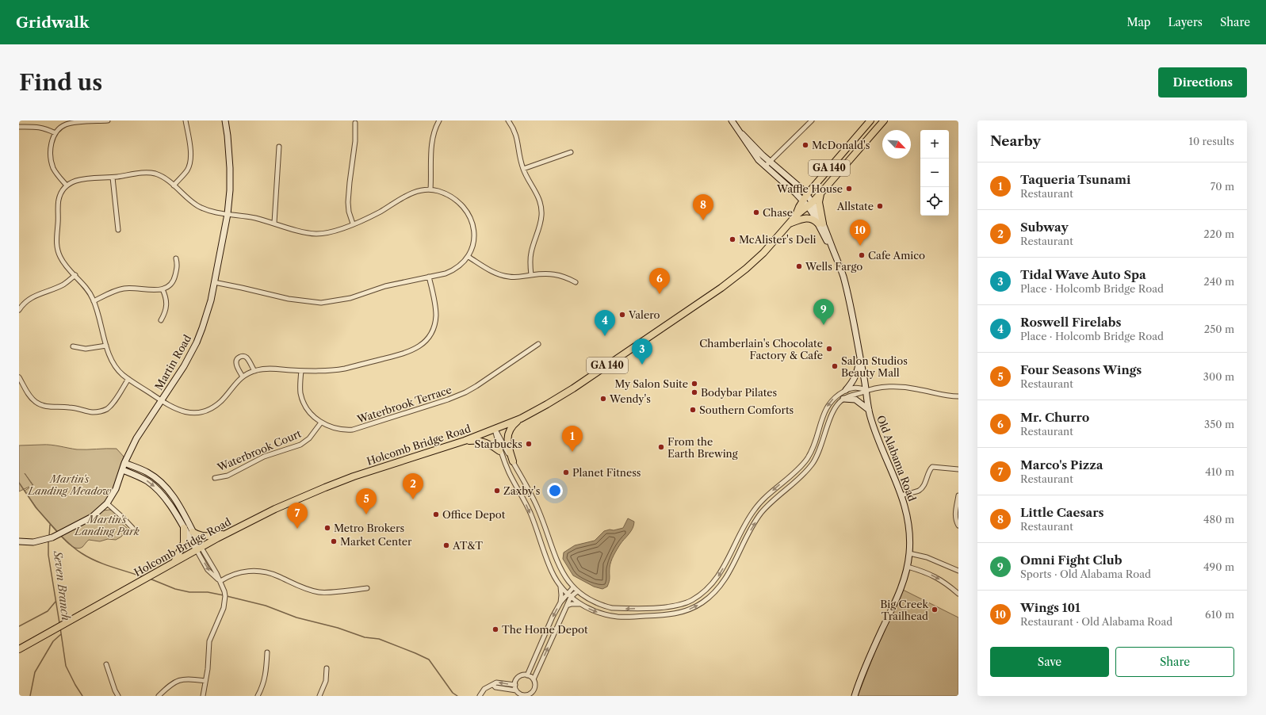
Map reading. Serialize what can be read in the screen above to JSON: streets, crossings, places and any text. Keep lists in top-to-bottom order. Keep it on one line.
{"streets":{"main road":["GA 140","Holcomb Bridge Road"],"street":["Martin Road","Waterbrook Terrace","Waterbrook Court","Old Alabama Road"]},"crossings":[["Waterbrook Terrace","Waterbrook Court"],["Holcomb Bridge Road","Old Alabama Road"]],"water":["Seven Branch"],"parks":["Martin's Landing Meadow","Martin's Landing Park"],"places":["McDonald's","Waffle House","Allstate","Chase","McAlister's Deli","Cafe Amico","Wells Fargo","Valero","Chamberlain's Chocolate Factory & Cafe","Salon Studios Beauty Mall","My Salon Suite","Bodybar Pilates","Wendy's","Southern Comforts","Starbucks","From the Earth Brewing","Planet Fitness","Zaxby's","Office Depot","Metro Brokers","Market Center","AT&T","Big Creek Trailhead","The Home Depot"],"north":"bottom right","page":{"header":"Gridwalk","nav":["Map","Layers","Share"],"buttons":["Directions",["Save","Share"]],"title":"Find us","heading":["Nearby","10 results"],"map_buttons":["+","−"],"list":[{"mark":"1","name":"Taqueria Tsunami","note":"Restaurant","value":"70 m"},{"mark":"2","name":"Subway","note":"Restaurant","value":"220 m"},{"mark":"3","name":"Tidal Wave Auto Spa","note":"Place · Holcomb Bridge Road","value":"240 m"},{"mark":"4","name":"Roswell Firelabs","note":"Place · Holcomb Bridge Road","value":"250 m"},{"mark":"5","name":"Four Seasons Wings","note":"Restaurant","value":"300 m"},{"mark":"6","name":"Mr. Churro","note":"Restaurant","value":"350 m"},{"mark":"7","name":"Marco's Pizza","note":"Restaurant","value":"410 m"},{"mark":"8","name":"Little Caesars","note":"Restaurant","value":"480 m"},{"mark":"9","name":"Omni Fight Club","note":"Sports · Old Alabama Road","value":"490 m"},{"mark":"10","name":"Wings 101","note":"Restaurant · Old Alabama Road","value":"610 m"}],"pins":["8","10","6","9","4","3","1","2","5","7"]}}
